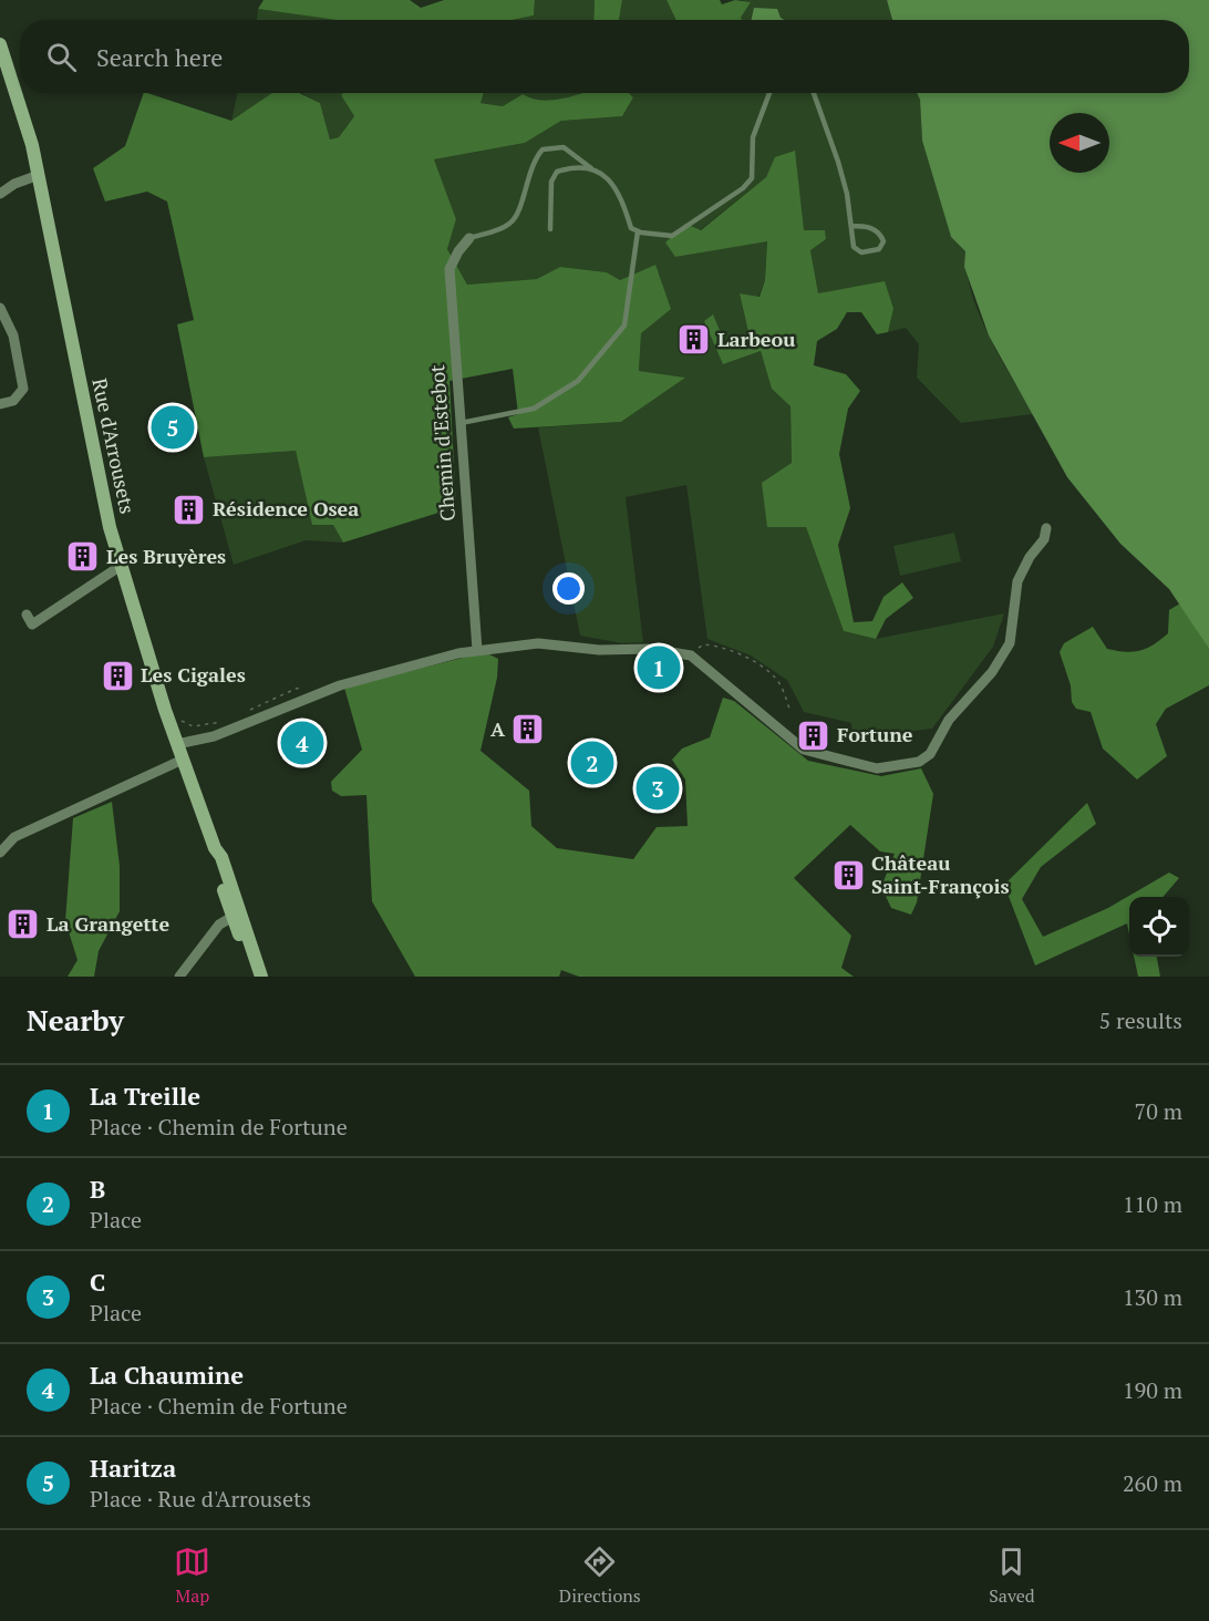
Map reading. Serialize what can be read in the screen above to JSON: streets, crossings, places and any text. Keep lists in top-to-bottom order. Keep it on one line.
{"streets":{"main road":["Rue d'Arrousets"],"street":["Chemin d'Estebot"]},"places":{"building":["Larbeou","Résidence Osea","Les Bruyères","Les Cigales","A","Fortune","Château Saint-François","La Grangette"]},"north":"left","page":{"search":"Search here","pins":["5","1","4","2","3"],"heading":["Nearby","5 results"],"list":[{"mark":"1","name":"La Treille","note":"Place · Chemin de Fortune","value":"70 m"},{"mark":"2","name":"B","note":"Place","value":"110 m"},{"mark":"3","name":"C","note":"Place","value":"130 m"},{"mark":"4","name":"La Chaumine","note":"Place · Chemin de Fortune","value":"190 m"},{"mark":"5","name":"Haritza","note":"Place · Rue d'Arrousets","value":"260 m"}],"nav":["Map","Directions","Saved"]}}
